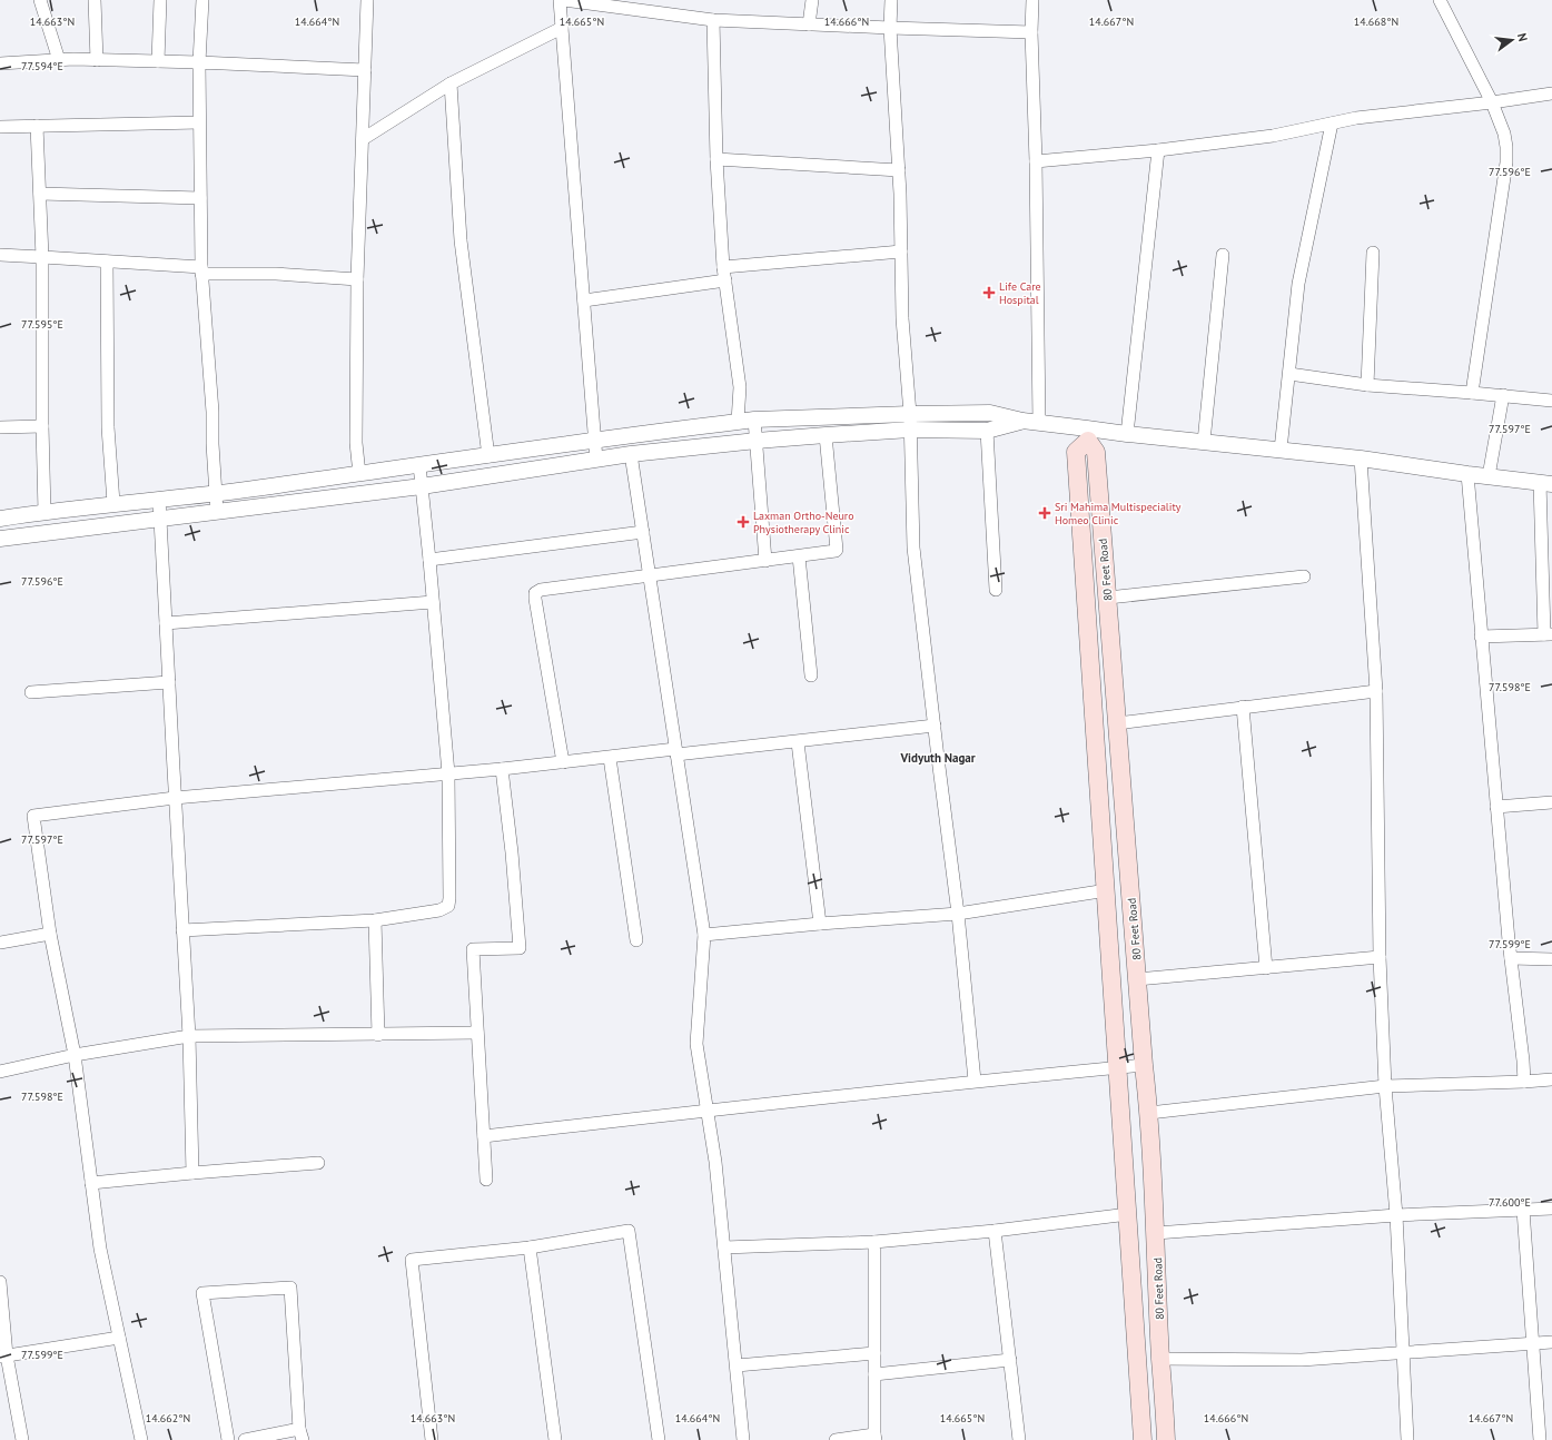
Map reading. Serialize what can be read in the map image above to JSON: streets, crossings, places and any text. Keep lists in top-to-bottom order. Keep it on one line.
{"streets":{"main road":["80 Feet Road"]},"districts":["Vidyuth Nagar"],"places":{"health":["Life Care Hospital","Sri Mahima Multispeciality Homeo Clinic","Laxman Ortho-Neuro Physiotherapy Clinic"]},"north":"right","coordinates":["14.663°N","14.664°N","14.665°N","14.666°N","14.667°N","14.668°N","77.594°E","77.596°E","77.595°E","77.597°E","77.598°E","77.599°E","77.600°E","14.662°N"]}
